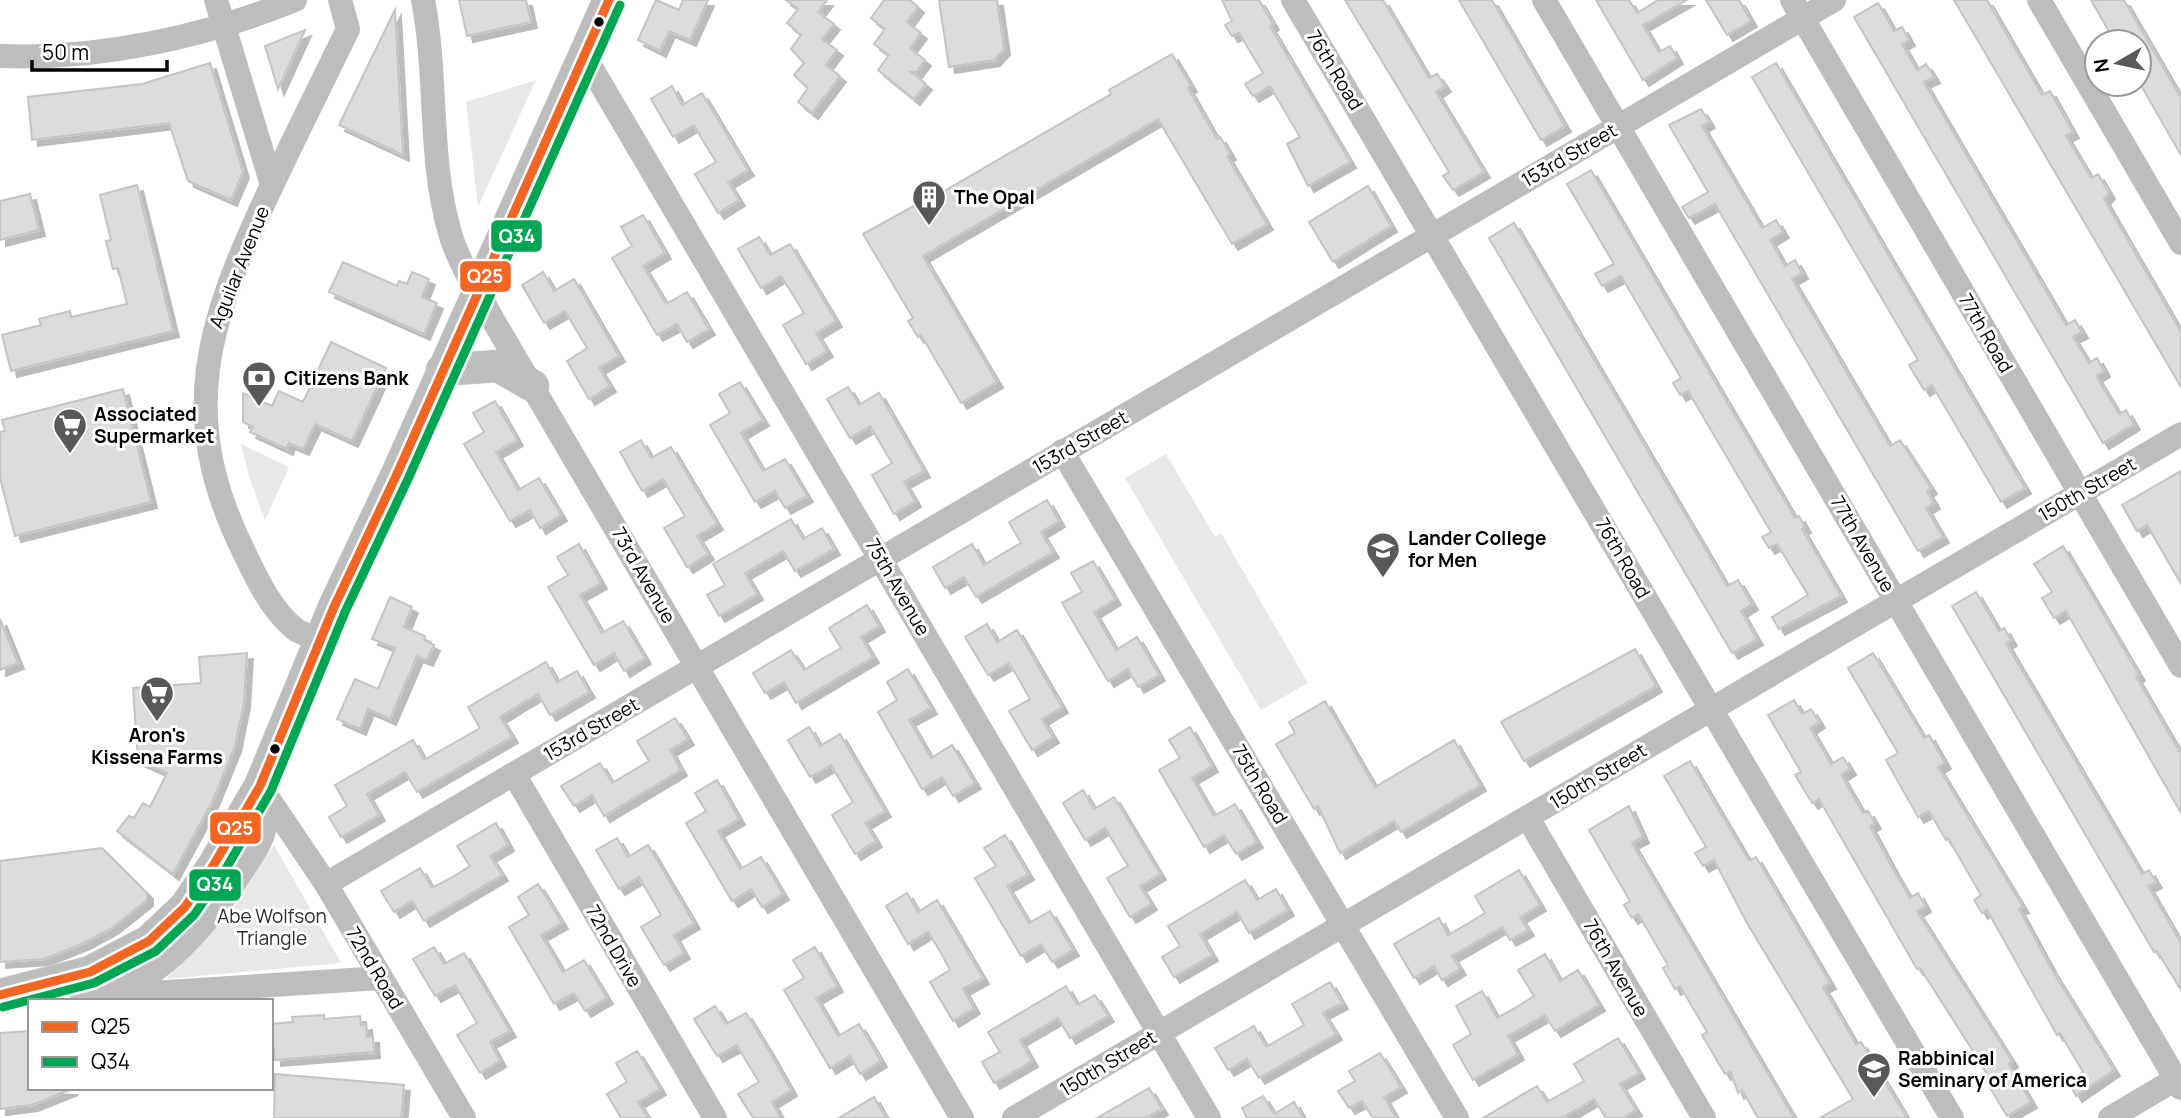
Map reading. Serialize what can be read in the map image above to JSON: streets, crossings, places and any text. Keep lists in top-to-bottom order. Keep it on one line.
{"streets":{"street":["76th Road","153rd Street","Aguilar Avenue","77th Road","150th Street","77th Avenue","73rd Avenue","75th Avenue","75th Road","72nd Drive","72nd Road","76th Avenue"]},"crossings":[["76th Road","153rd Street"],["76th Road","150th Street"],["153rd Street","77th Road"],["153rd Street","77th Avenue"],["153rd Street","73rd Avenue"],["153rd Street","75th Avenue"],["153rd Street","75th Road"],["153rd Street","72nd Drive"],["153rd Street","72nd Road"],["77th Road","150th Street"],["150th Street","77th Avenue"],["150th Street","75th Avenue"],["150th Street","75th Road"],["150th Street","76th Avenue"]],"parks":["Abe Wolfson Triangle"],"places":{"building":["The Opal"],"bank":["Citizens Bank"],"supermarket":["Associated Supermarket","Aron's Kissena Farms"],"school or university":["Lander College for Men","Rabbinical Seminary of America"]},"lines":["transit line Q25","transit line Q34"],"legend":["Q25","Q34"],"scale_bar":"50 m","north":"left"}
